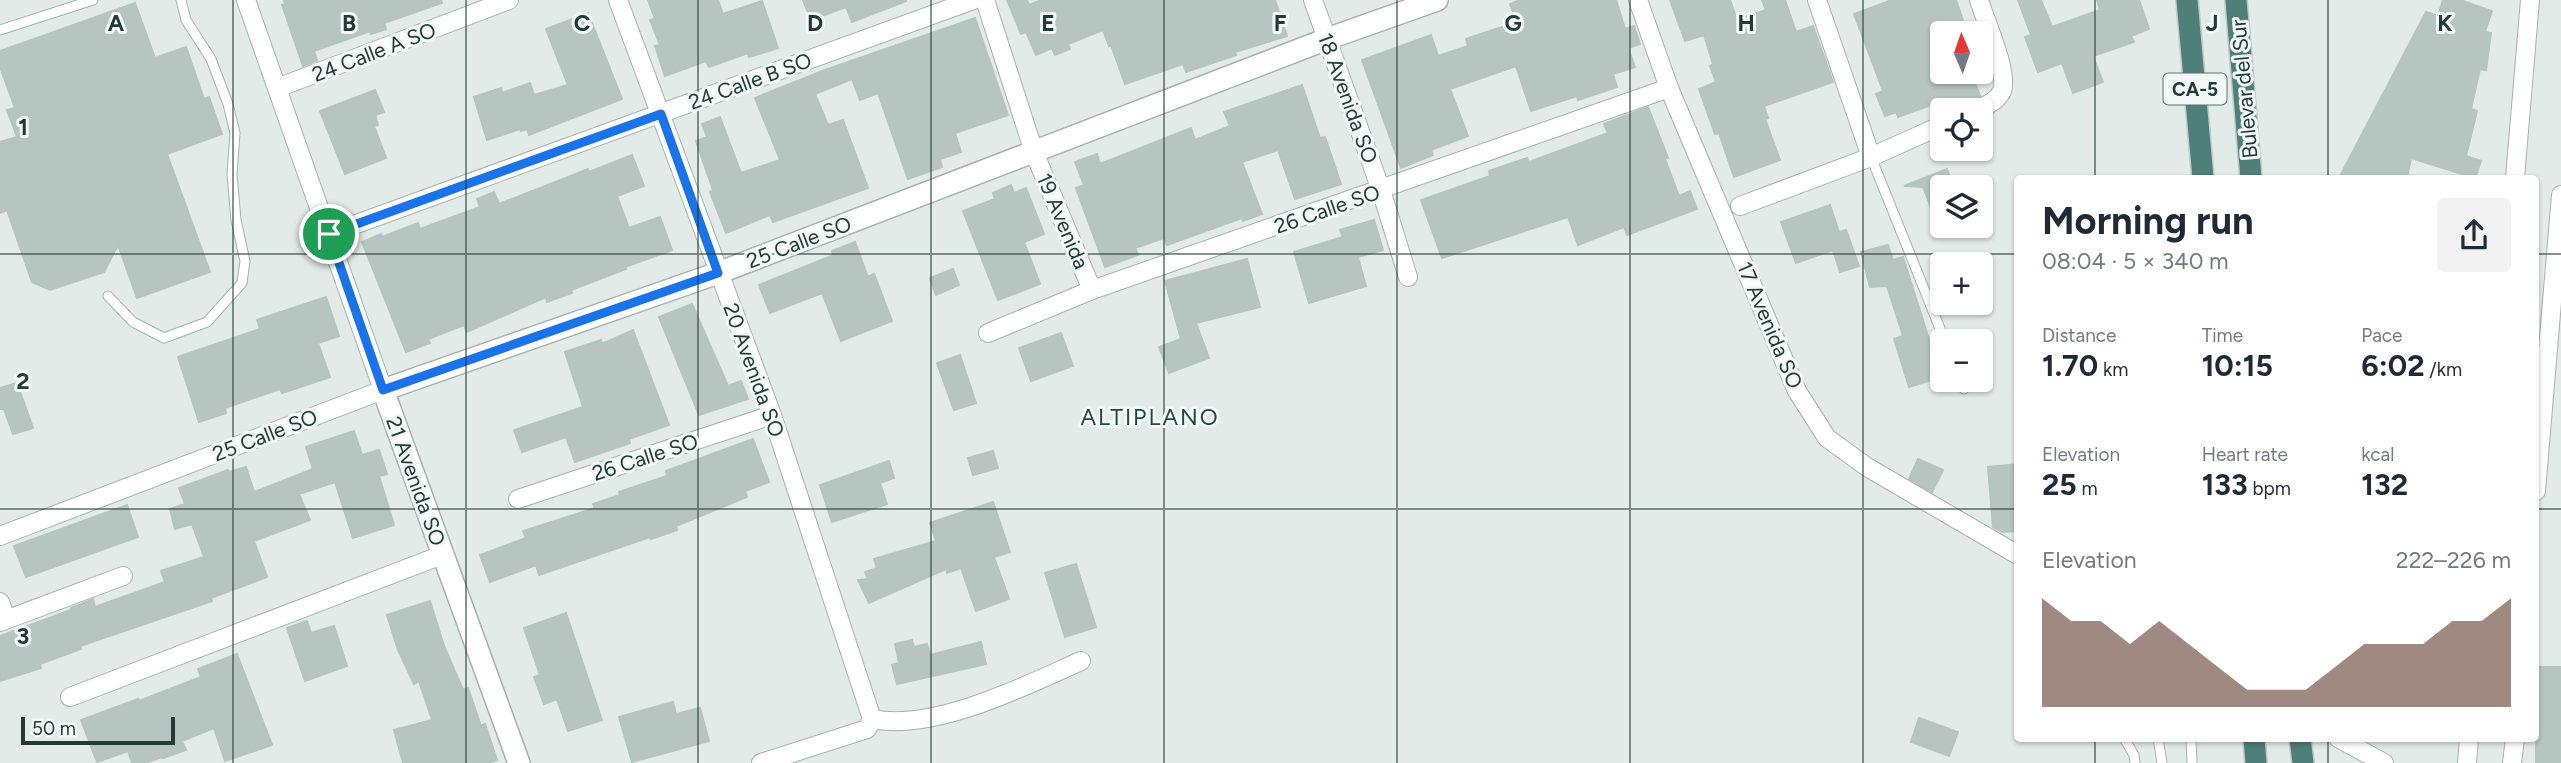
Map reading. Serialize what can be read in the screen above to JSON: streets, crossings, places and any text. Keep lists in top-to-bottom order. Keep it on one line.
{"streets":{"highway":["CA-5","Bulevar del Sur"],"street":["24 Calle A SO","24 Calle B SO","18 Avenida SO","26 Calle SO","19 Avenida","25 Calle SO","17 Avenida SO","20 Avenida SO","21 Avenida SO"]},"crossings":[["24 Calle A SO","21 Avenida SO"],["24 Calle B SO","20 Avenida SO"],["24 Calle B SO","21 Avenida SO"],["18 Avenida SO","26 Calle SO"],["18 Avenida SO","25 Calle SO"],["26 Calle SO","19 Avenida"],["26 Calle SO","17 Avenida SO"],["26 Calle SO","20 Avenida SO"],["19 Avenida","25 Calle SO"],["25 Calle SO","20 Avenida SO"],["25 Calle SO","21 Avenida SO"]],"districts":["ALTIPLANO"],"scale_bar":"50 m","north":"top","page":{"map_buttons":["+","−"],"heading":["Morning run","08:04 · 5 × 340 m"],"stats":[["Distance","1.70 km"],["Time","10:15"],["Pace","6:02 /km"],["Elevation","25 m"],["Heart rate","133 bpm"],["kcal","132"]],"chart":["Elevation","222–226 m"],"scale":"50 m"},"grid":{"columns":["A","B","C","D","E","F","G","H","J","K"],"rows":["1","2","3"]}}
